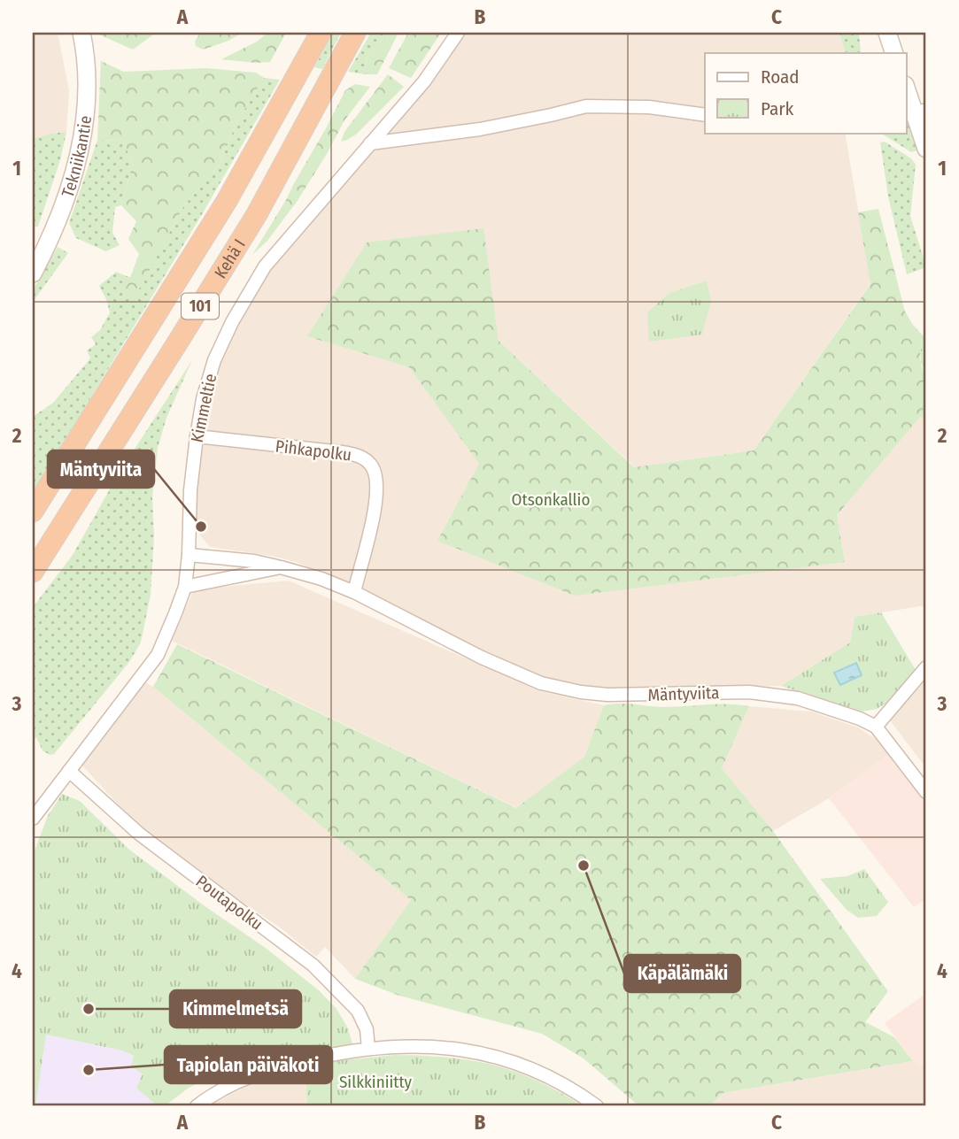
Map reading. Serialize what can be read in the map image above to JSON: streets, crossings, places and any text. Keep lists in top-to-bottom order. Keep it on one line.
{"streets":{"highway":["Kehä I","101"],"main road":["Tekniikantie"],"street":["Kimmeltie","Pihkapolku","Mäntyviita","Poutapolku"]},"crossings":[["Kimmeltie","Pihkapolku"],["Kimmeltie","Mäntyviita"],["Kimmeltie","Poutapolku"],["Pihkapolku","Mäntyviita"]],"parks":["Otsonkallio","Silkkiniitty"],"places":["Mäntyviita","Käpälämäki","Kimmelmetsä","Tapiolan päiväkoti"],"legend":["Road","Park"],"grid":{"columns":["A","B","C"],"rows":["1","2","3","4"]}}
